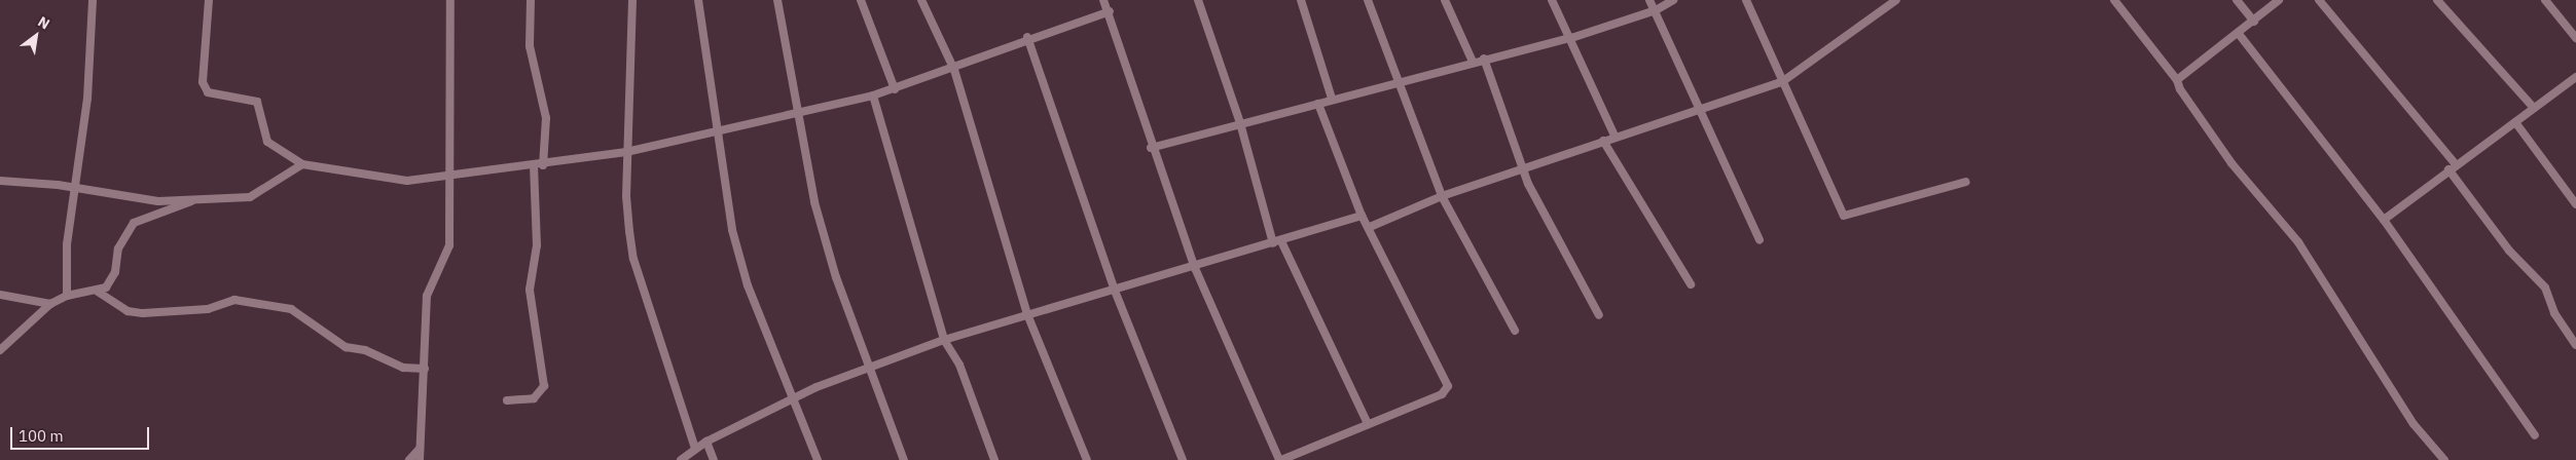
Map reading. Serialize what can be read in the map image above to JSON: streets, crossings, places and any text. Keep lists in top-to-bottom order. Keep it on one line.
{"scale_bar":"100 m","north":"top right"}
